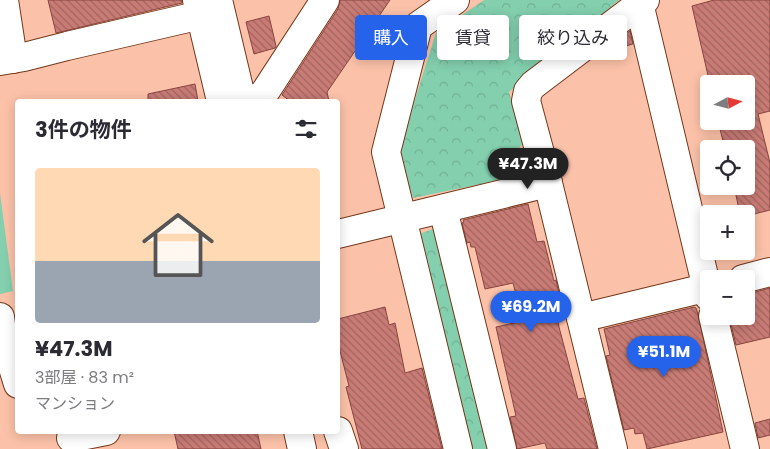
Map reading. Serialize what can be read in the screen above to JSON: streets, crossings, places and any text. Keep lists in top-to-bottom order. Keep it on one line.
{"north":"right","page":{"chip":["購入","賃貸","絞り込み"],"map_buttons":["+","−"],"heading":"3件の物件","price":["¥47.3M","¥69.2M","¥51.1M"],"list":[{"name":"¥47.3M","note":"3部屋 · 83 m² · マンション"}]}}
